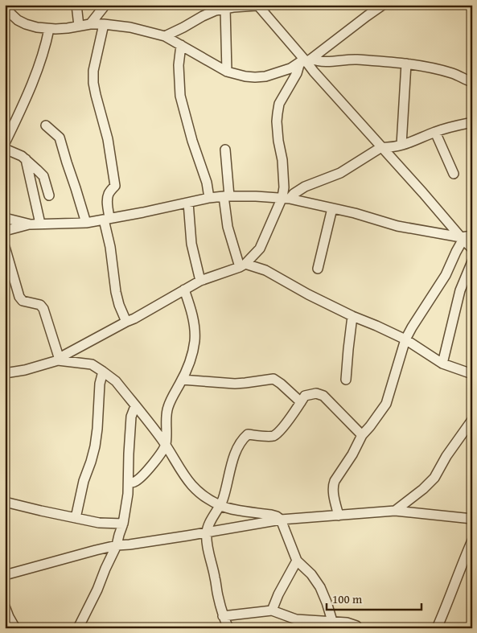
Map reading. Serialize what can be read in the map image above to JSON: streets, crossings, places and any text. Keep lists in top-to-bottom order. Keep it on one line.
{"scale_bar":"100 m"}
